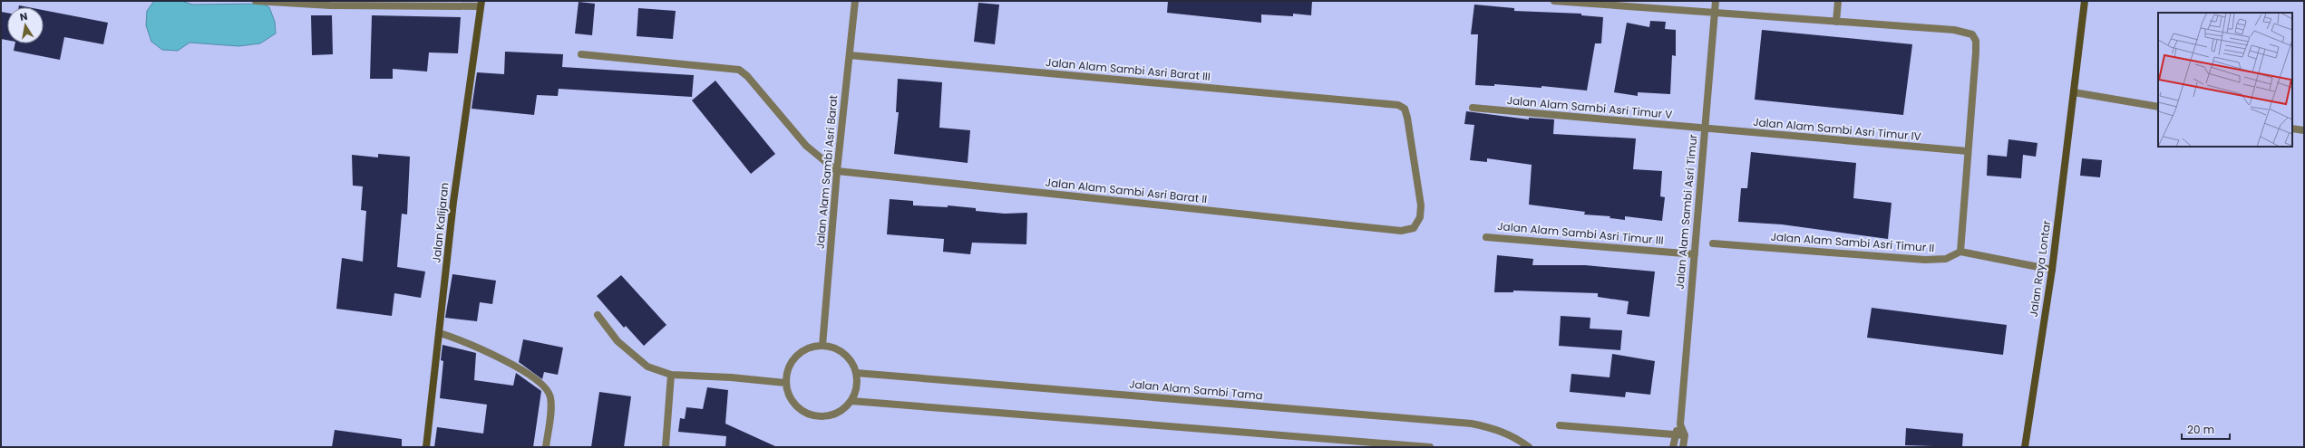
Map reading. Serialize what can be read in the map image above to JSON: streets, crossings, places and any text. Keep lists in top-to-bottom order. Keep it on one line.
{"streets":{"street":["Jalan Alam Sambi Asri Barat III","Jalan Alam Sambi Asri Timur V","Jalan Alam Sambi Asri Timur IV","Jalan Alam Sambi Asri Barat","Jalan Alam Sambi Asri Barat II","Jalan Alam Sambi Asri Timur","Jalan Kalijaran","Jalan Alam Sambi Asri Timur III","Jalan Alam Sambi Asri Timur II","Jalan Raya Lontar","Jalan Alam Sambi Tama"]},"crossings":[["Jalan Alam Sambi Asri Barat III","Jalan Alam Sambi Asri Barat"],["Jalan Alam Sambi Asri Barat III","Jalan Alam Sambi Asri Barat II"],["Jalan Alam Sambi Asri Timur V","Jalan Alam Sambi Asri Timur IV"],["Jalan Alam Sambi Asri Timur V","Jalan Alam Sambi Asri Timur"],["Jalan Alam Sambi Asri Timur IV","Jalan Alam Sambi Asri Timur"],["Jalan Alam Sambi Asri Barat","Jalan Alam Sambi Asri Barat II"],["Jalan Alam Sambi Asri Barat","Jalan Alam Sambi Tama"],["Jalan Alam Sambi Asri Timur","Jalan Alam Sambi Asri Timur III"]],"scale_bar":"20 m","north":"top"}
